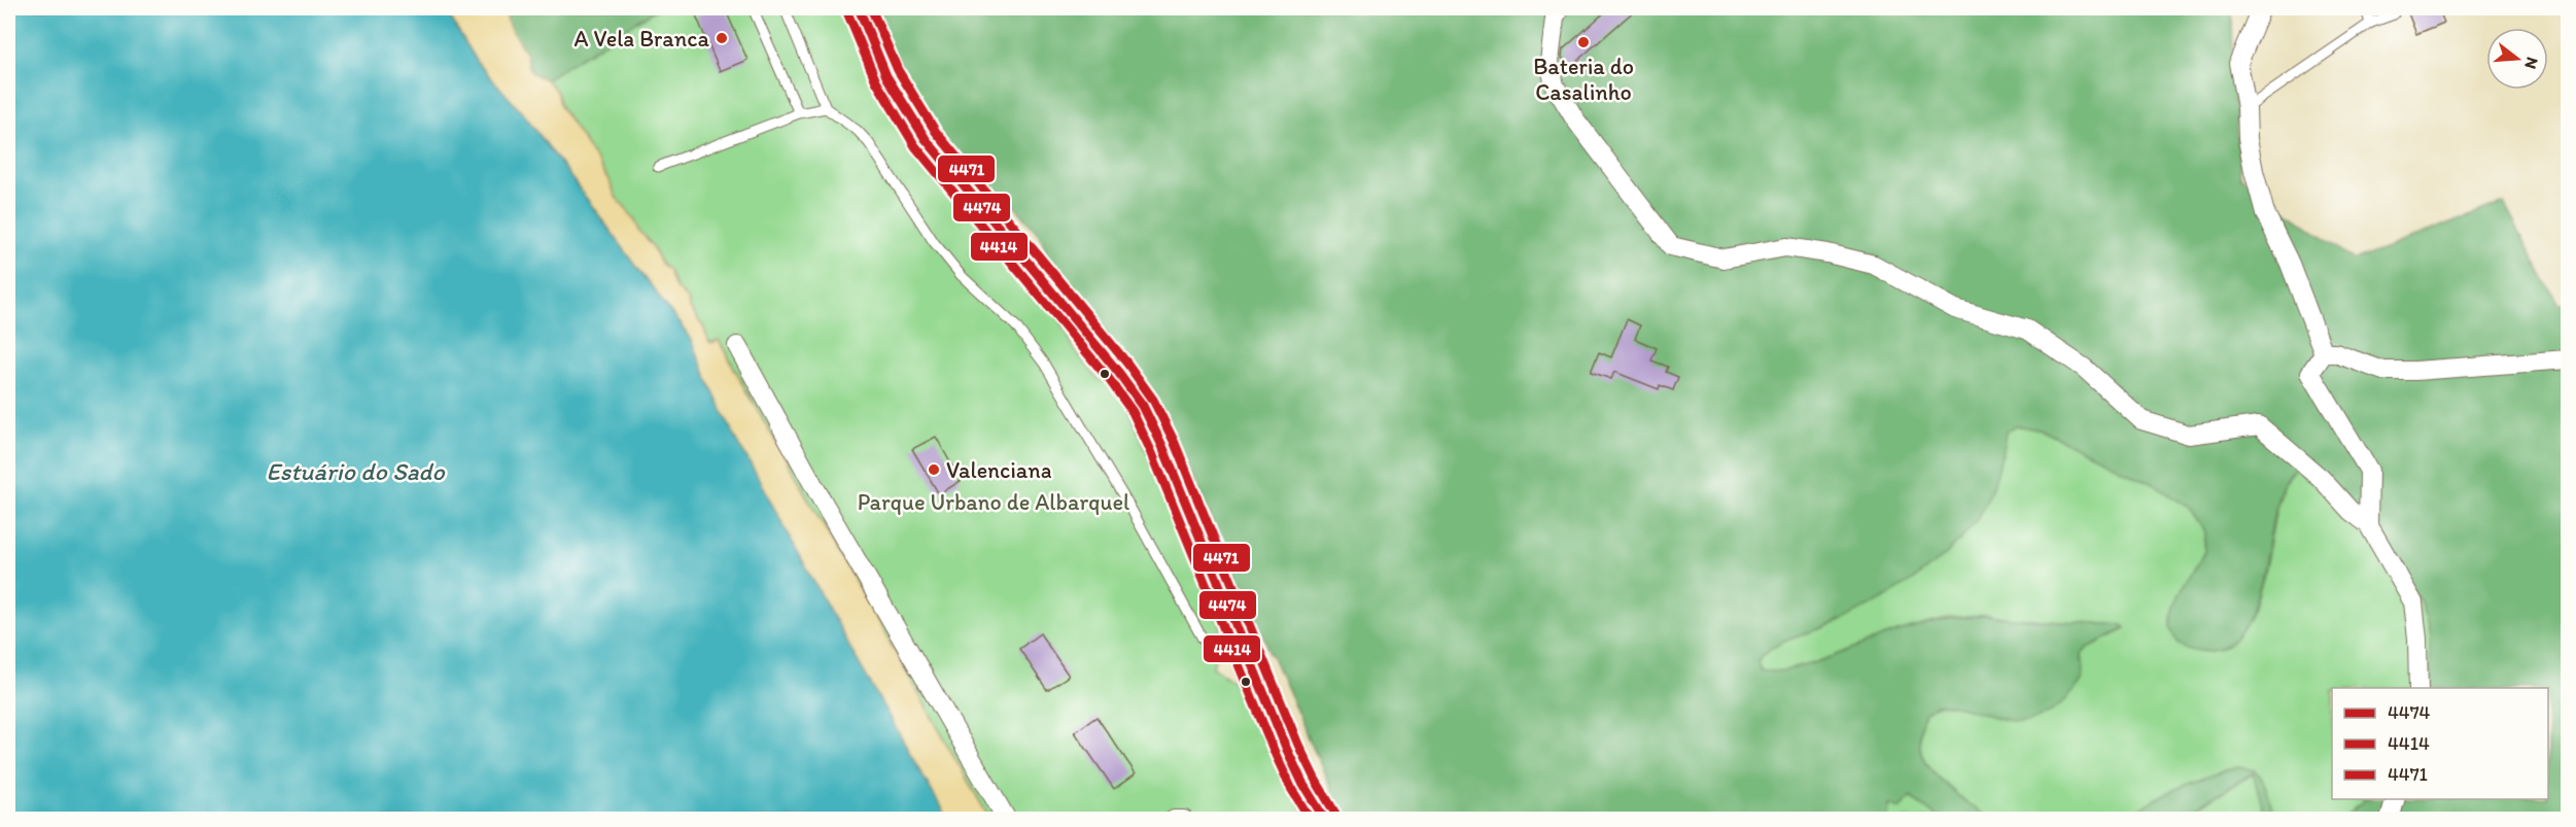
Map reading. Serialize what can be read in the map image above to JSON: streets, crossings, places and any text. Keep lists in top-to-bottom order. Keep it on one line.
{"water":["Estuário do Sado"],"parks":["Parque Urbano de Albarquel"],"places":["A Vela Branca","Bateria do Casalinho","Valenciana"],"lines":["transit line 4474","transit line 4471","transit line 4414"],"legend":["4474","4414","4471"],"north":"right"}
